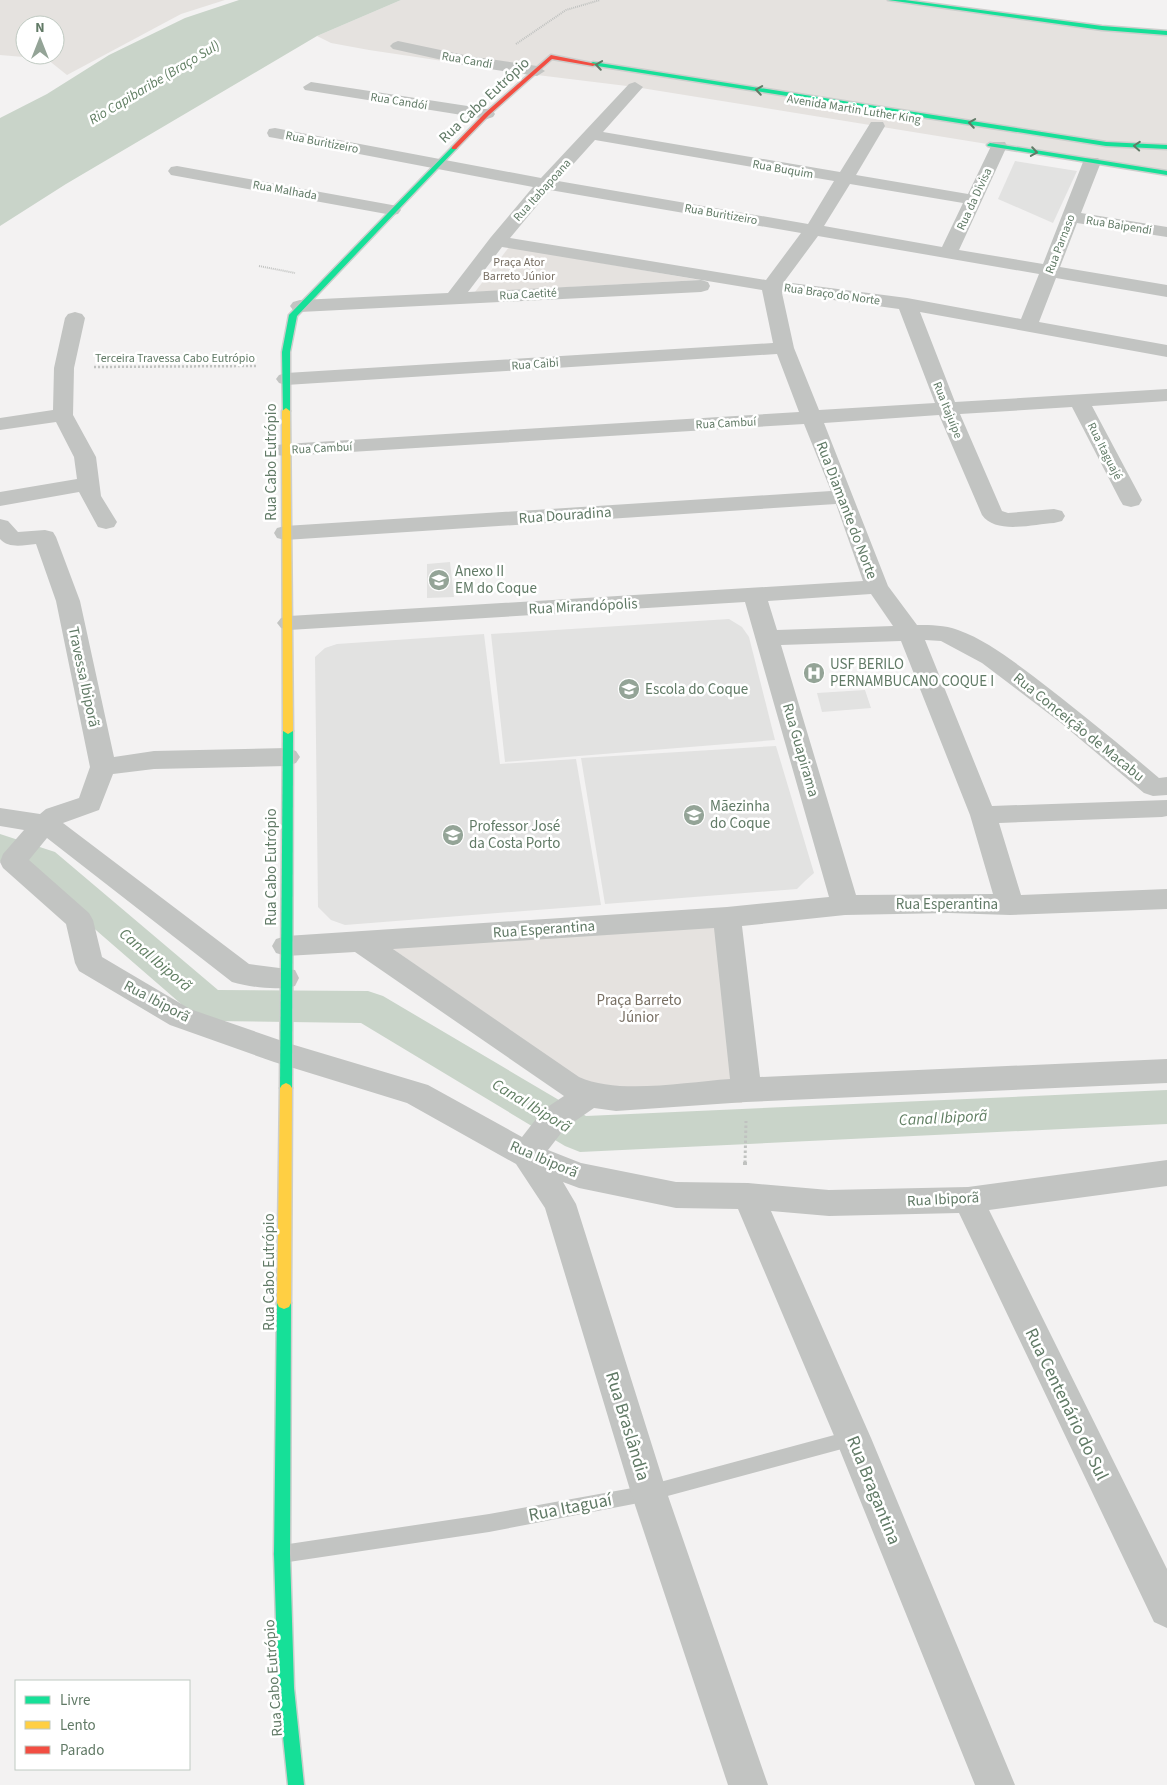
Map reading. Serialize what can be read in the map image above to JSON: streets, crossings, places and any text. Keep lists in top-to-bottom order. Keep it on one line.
{"streets":{"street":["Rua Candi","Rua Cabo Eutrópio","Rua Candói","Avenida Martin Luther King","Rua Buritizeiro","Rua Buquim","Rua Malhada","Rua Itabapoana","Rua da Divisa","Rua Baipendi","Rua Parnaso","Rua Caetité","Rua Braço do Norte","Rua Caibi","Rua Itajuípe","Rua Cambuí","Rua Itaguajé","Rua Diamante do Norte","Rua Douradina","Rua Mirandópolis","Travessa Ibiporã","Rua Conceição de Macabu","Rua Guapirama","Rua Esperantina","Rua Ibiporã","Rua Centenário do Sul","Rua Braslândia","Rua Bragantina"],"lane":["Rua Itaguaí"],"path":["Terceira Travessa Cabo Eutrópio"]},"crossings":[["Rua Candi","Rua Cabo Eutrópio"],["Rua Cabo Eutrópio","Rua Candói"],["Rua Cabo Eutrópio","Avenida Martin Luther King"],["Rua Cabo Eutrópio","Rua Buritizeiro"],["Rua Cabo Eutrópio","Rua Malhada"],["Rua Cabo Eutrópio","Rua Caetité"],["Rua Cabo Eutrópio","Terceira Travessa Cabo Eutrópio"],["Rua Cabo Eutrópio","Rua Caibi"],["Rua Cabo Eutrópio","Rua Cambuí"],["Rua Cabo Eutrópio","Rua Douradina"],["Rua Cabo Eutrópio","Rua Mirandópolis"],["Rua Cabo Eutrópio","Rua Ibiporã"],["Rua Cabo Eutrópio","Rua Itaguaí"],["Rua Buritizeiro","Rua Itabapoana"],["Rua Buritizeiro","Rua da Divisa"],["Rua Buritizeiro","Rua Parnaso"],["Rua Buquim","Rua Itabapoana"],["Rua Buquim","Rua da Divisa"],["Rua Itabapoana","Rua Caetité"],["Rua Itabapoana","Rua Braço do Norte"],["Rua Baipendi","Rua Parnaso"],["Rua Parnaso","Rua Braço do Norte"],["Rua Caetité","Rua Braço do Norte"],["Rua Caetité","Rua Diamante do Norte"],["Rua Braço do Norte","Rua Itajuípe"],["Rua Braço do Norte","Rua Diamante do Norte"],["Terceira Travessa Cabo Eutrópio","Rua Caibi"],["Rua Caibi","Rua Diamante do Norte"],["Rua Itajuípe","Rua Cambuí"],["Rua Cambuí","Rua Itaguajé"],["Rua Cambuí","Rua Diamante do Norte"],["Rua Diamante do Norte","Rua Douradina"],["Rua Diamante do Norte","Rua Mirandópolis"],["Rua Diamante do Norte","Rua Conceição de Macabu"],["Rua Diamante do Norte","Rua Esperantina"],["Rua Mirandópolis","Rua Guapirama"],["Rua Guapirama","Rua Esperantina"],["Rua Ibiporã","Rua Centenário do Sul"],["Rua Ibiporã","Rua Braslândia"],["Rua Ibiporã","Rua Bragantina"],["Rua Braslândia","Rua Itaguaí"],["Rua Bragantina","Rua Itaguaí"]],"water":["Rio Capibaribe (Braço Sul)","Canal Ibiporã"],"parks":["Praça Ator Barreto Júnior","Praça Barreto Júnior"],"places":{"school or university":["Anexo II EM do Coque","Escola do Coque","Mãezinha do Coque","Professor José da Costa Porto"],"hospital":["USF BERILO PERNAMBUCANO COQUE I"]},"legend":["Livre","Lento","Parado"],"north":"top"}
